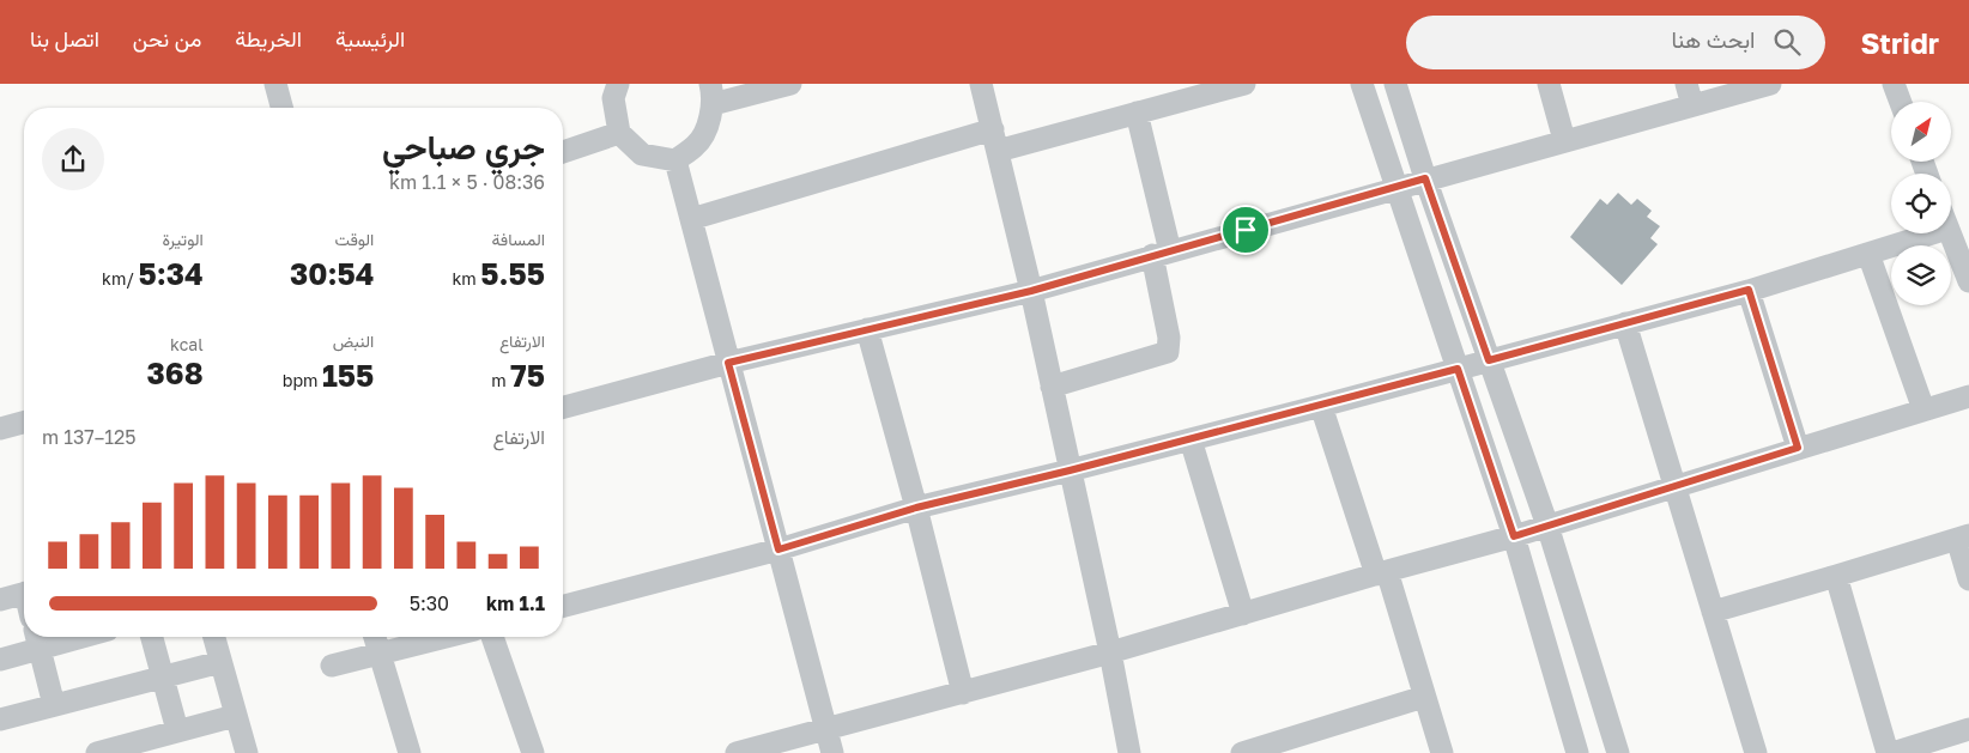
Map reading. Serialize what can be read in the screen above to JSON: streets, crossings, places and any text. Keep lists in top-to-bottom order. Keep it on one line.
{"north":"top right","page":{"header":"Stridr","search":"ابحث هنا","nav":["الرئيسية","الخريطة","من نحن","اتصل بنا"],"heading":["جري صباحي","08:36 · 5 × 1.1 km"],"stats":[["المسافة","5.55 km"],["الوقت","30:54"],["الوتيرة","5:34 /km"],["الارتفاع","75 m"],["النبض","155 bpm"],["kcal","368"]],"chart":["الارتفاع","125–137 m"],"list":[{"name":"1.1 km","note":"5:30"}]}}
